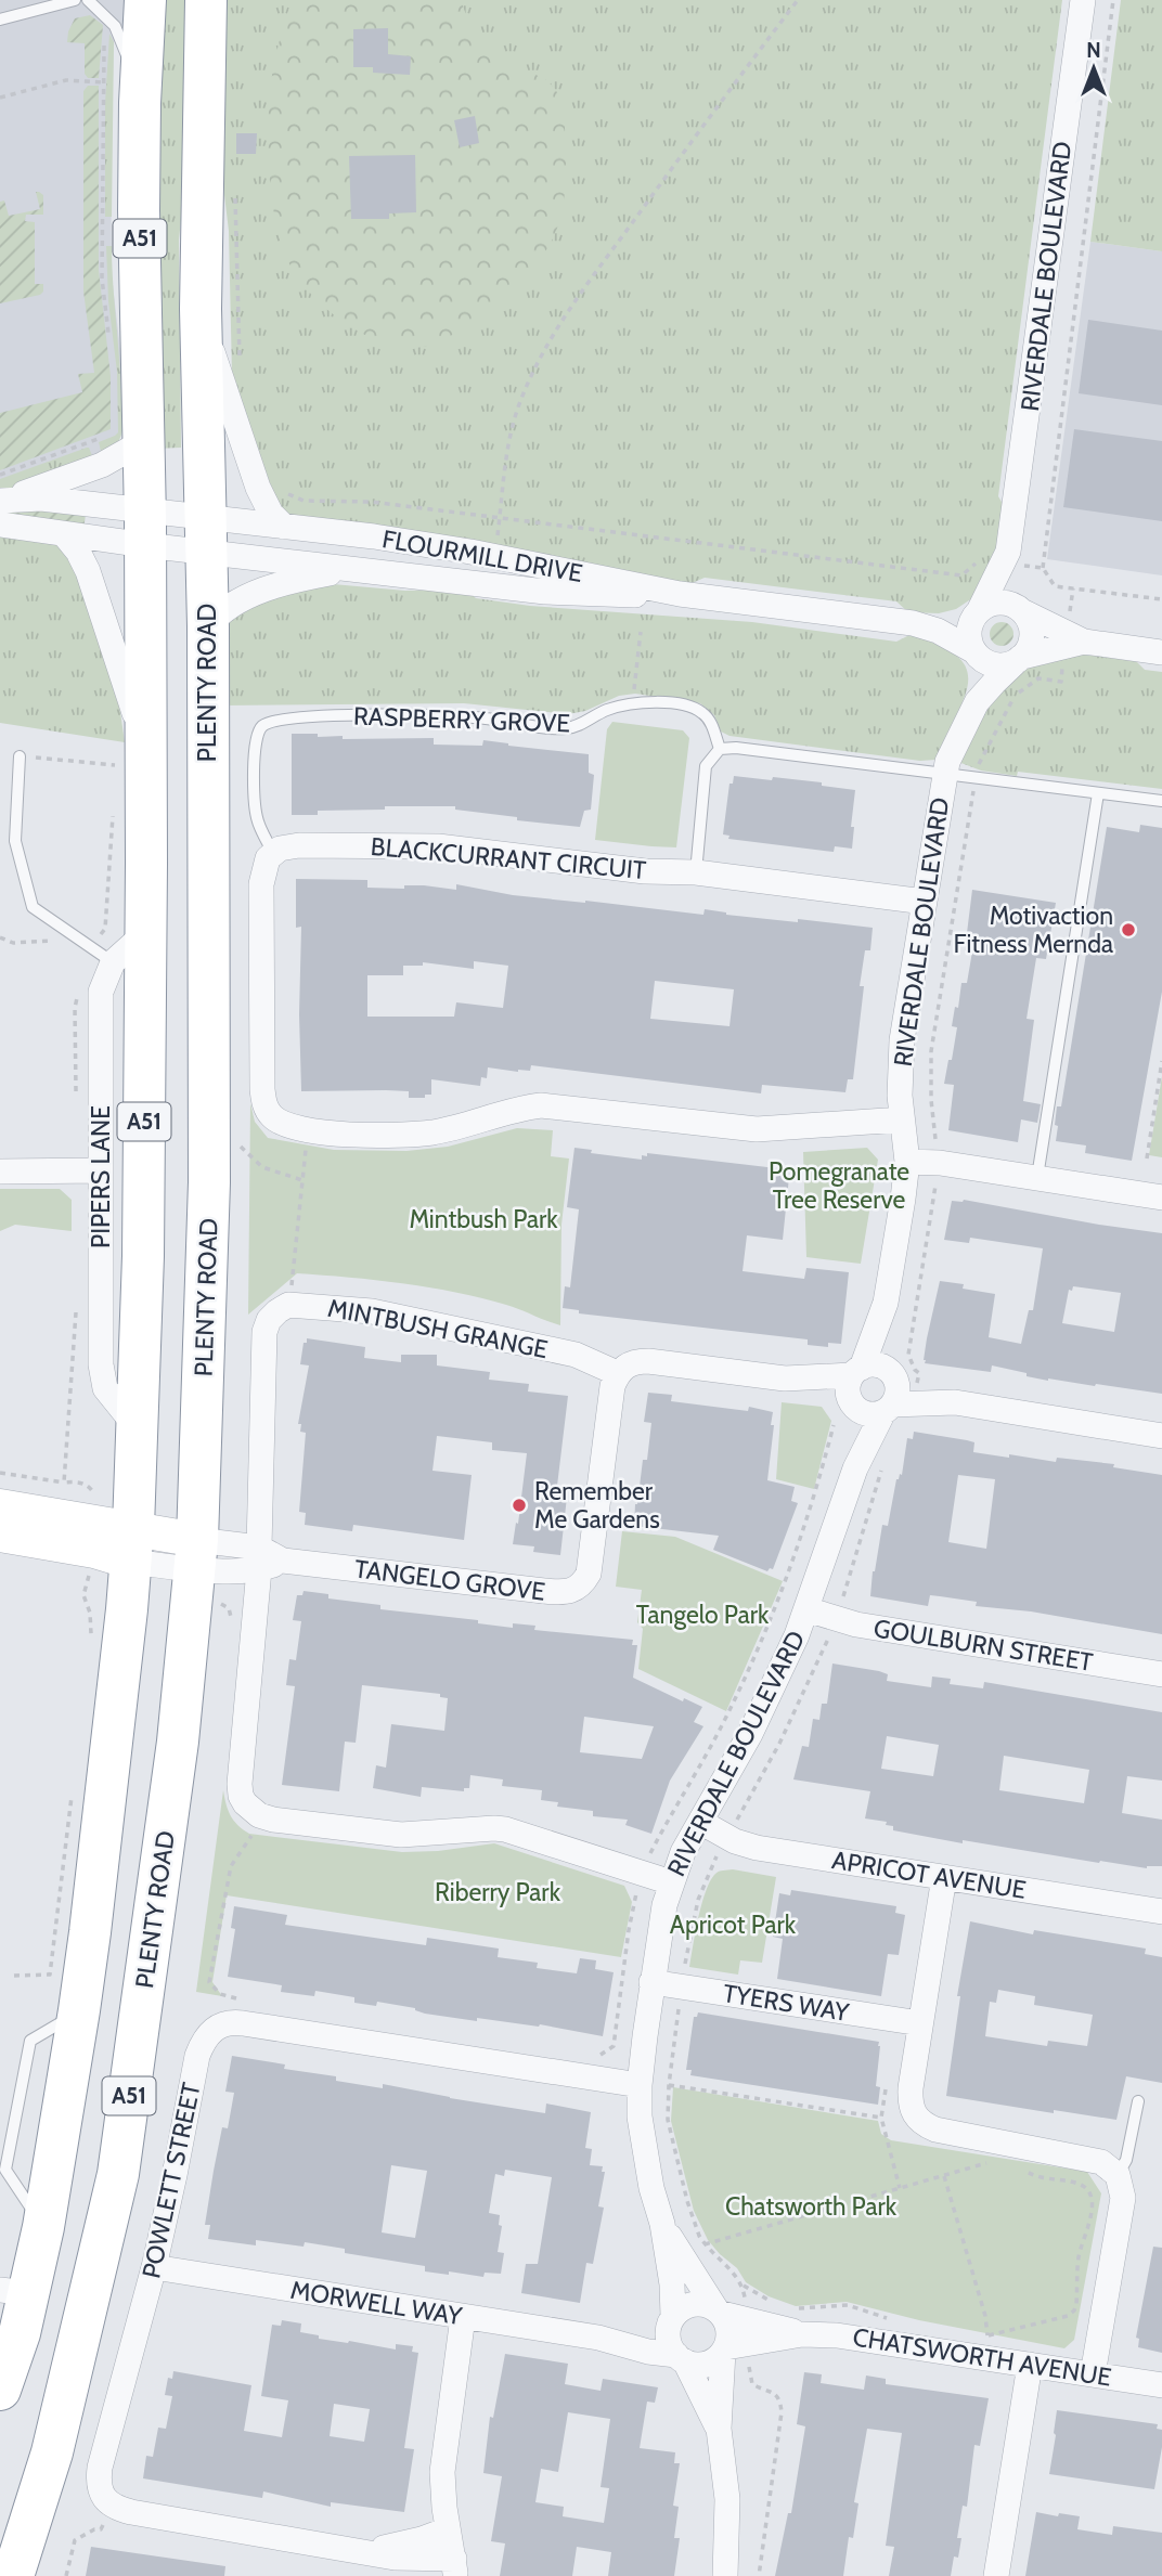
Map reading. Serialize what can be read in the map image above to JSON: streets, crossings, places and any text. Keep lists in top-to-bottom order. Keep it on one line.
{"streets":{"highway":["A51","PLENTY ROAD"],"street":["RIVERDALE BOULEVARD","FLOURMILL DRIVE","BLACKCURRANT CIRCUIT","PIPERS LANE","MINTBUSH GRANGE","TANGELO GROVE","GOULBURN STREET","APRICOT AVENUE","TYERS WAY","POWLETT STREET","MORWELL WAY","CHATSWORTH AVENUE"],"lane":["RASPBERRY GROVE"]},"crossings":[["A51","PIPERS LANE"],["RIVERDALE BOULEVARD","FLOURMILL DRIVE"],["RIVERDALE BOULEVARD","BLACKCURRANT CIRCUIT"],["RIVERDALE BOULEVARD","GOULBURN STREET"],["RIVERDALE BOULEVARD","APRICOT AVENUE"],["RIVERDALE BOULEVARD","TYERS WAY"],["RIVERDALE BOULEVARD","POWLETT STREET"],["RIVERDALE BOULEVARD","MORWELL WAY"],["RIVERDALE BOULEVARD","CHATSWORTH AVENUE"],["FLOURMILL DRIVE","PLENTY ROAD"],["PLENTY ROAD","TANGELO GROVE"],["RASPBERRY GROVE","BLACKCURRANT CIRCUIT"],["MINTBUSH GRANGE","TANGELO GROVE"],["POWLETT STREET","MORWELL WAY"],["MORWELL WAY","CHATSWORTH AVENUE"]],"parks":["Pomegranate Tree Reserve","Mintbush Park","Tangelo Park","Riberry Park","Apricot Park","Chatsworth Park"],"places":["Motivaction Fitness Mernda","Remember Me Gardens"],"north":"top"}
